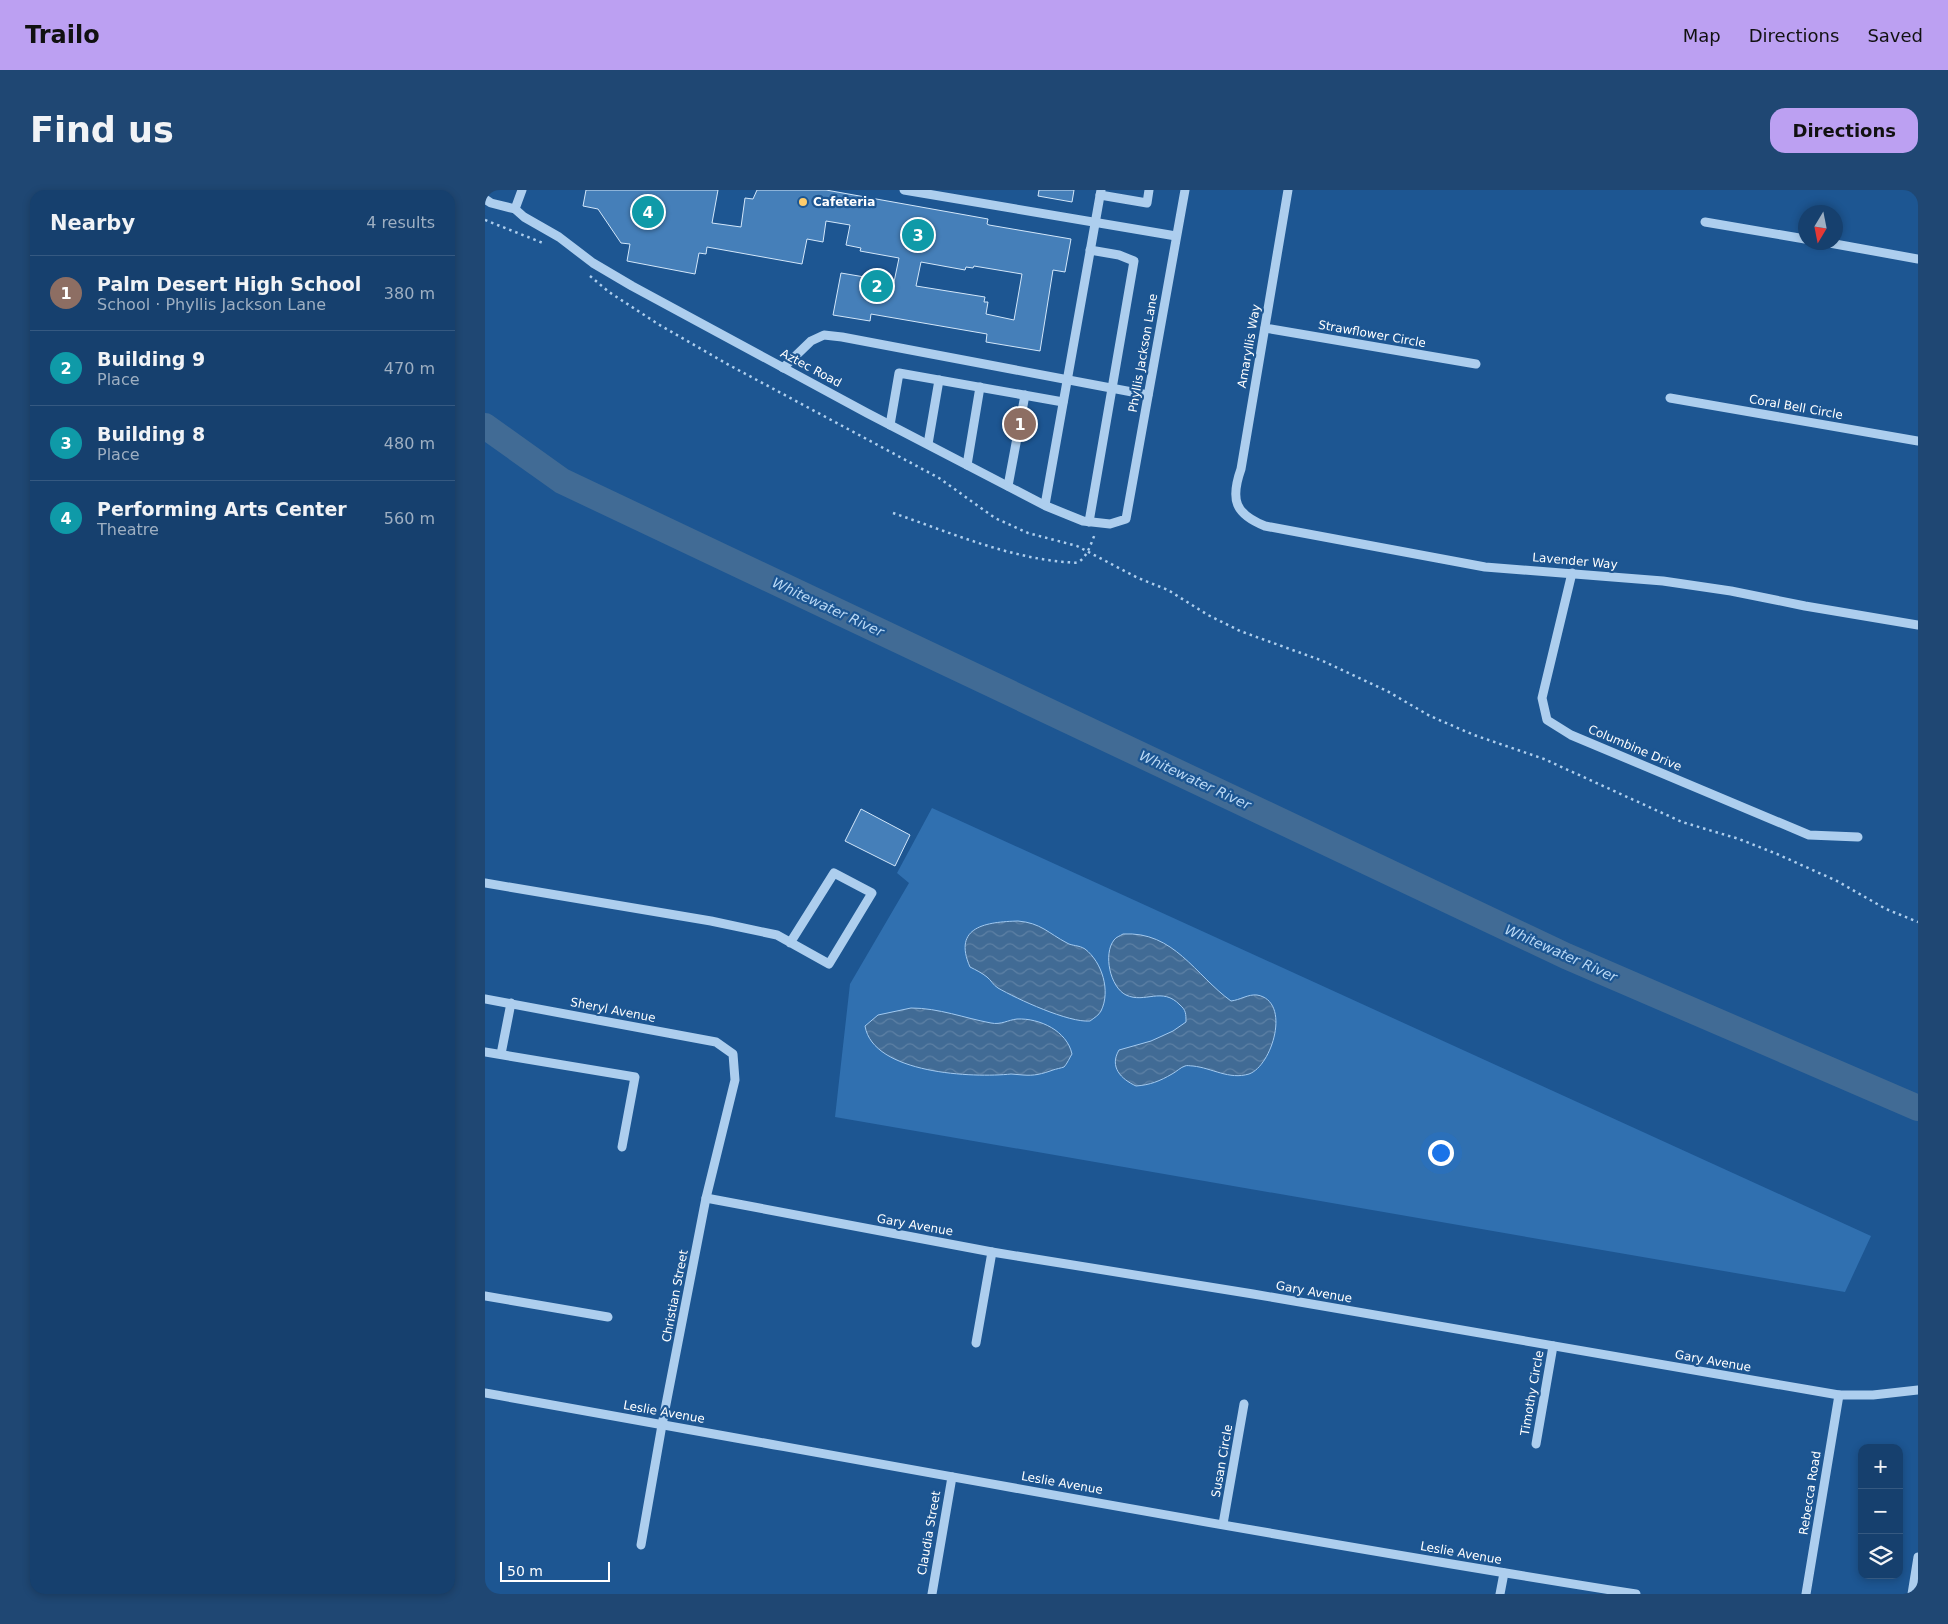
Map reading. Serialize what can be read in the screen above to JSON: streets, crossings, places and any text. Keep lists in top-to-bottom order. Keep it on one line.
{"streets":{"street":["Strawflower Circle","Amaryllis Way","Phyllis Jackson Lane","Aztec Road","Coral Bell Circle","Lavender Way","Columbine Drive","Sheryl Avenue","Gary Avenue","Christian Street","Timothy Circle","Leslie Avenue","Susan Circle","Rebecca Road","Claudia Street"]},"crossings":[["Strawflower Circle","Amaryllis Way"],["Amaryllis Way","Lavender Way"],["Phyllis Jackson Lane","Aztec Road"],["Lavender Way","Columbine Drive"],["Sheryl Avenue","Christian Street"],["Gary Avenue","Christian Street"],["Gary Avenue","Timothy Circle"],["Gary Avenue","Rebecca Road"],["Christian Street","Leslie Avenue"],["Leslie Avenue","Susan Circle"],["Leslie Avenue","Claudia Street"]],"water":["Whitewater River"],"places":["Cafeteria"],"scale_bar":"50 m","north":"bottom","page":{"header":"Trailo","nav":["Map","Directions","Saved"],"buttons":"Directions","title":"Find us","heading":["Nearby","4 results"],"pins":["4","3","2","1"],"list":[{"mark":"1","name":"Palm Desert High School","note":"School · Phyllis Jackson Lane","value":"380 m"},{"mark":"2","name":"Building 9","note":"Place","value":"470 m"},{"mark":"3","name":"Building 8","note":"Place","value":"480 m"},{"mark":"4","name":"Performing Arts Center","note":"Theatre","value":"560 m"}],"map_buttons":["+","−"],"scale":"50 m"}}
